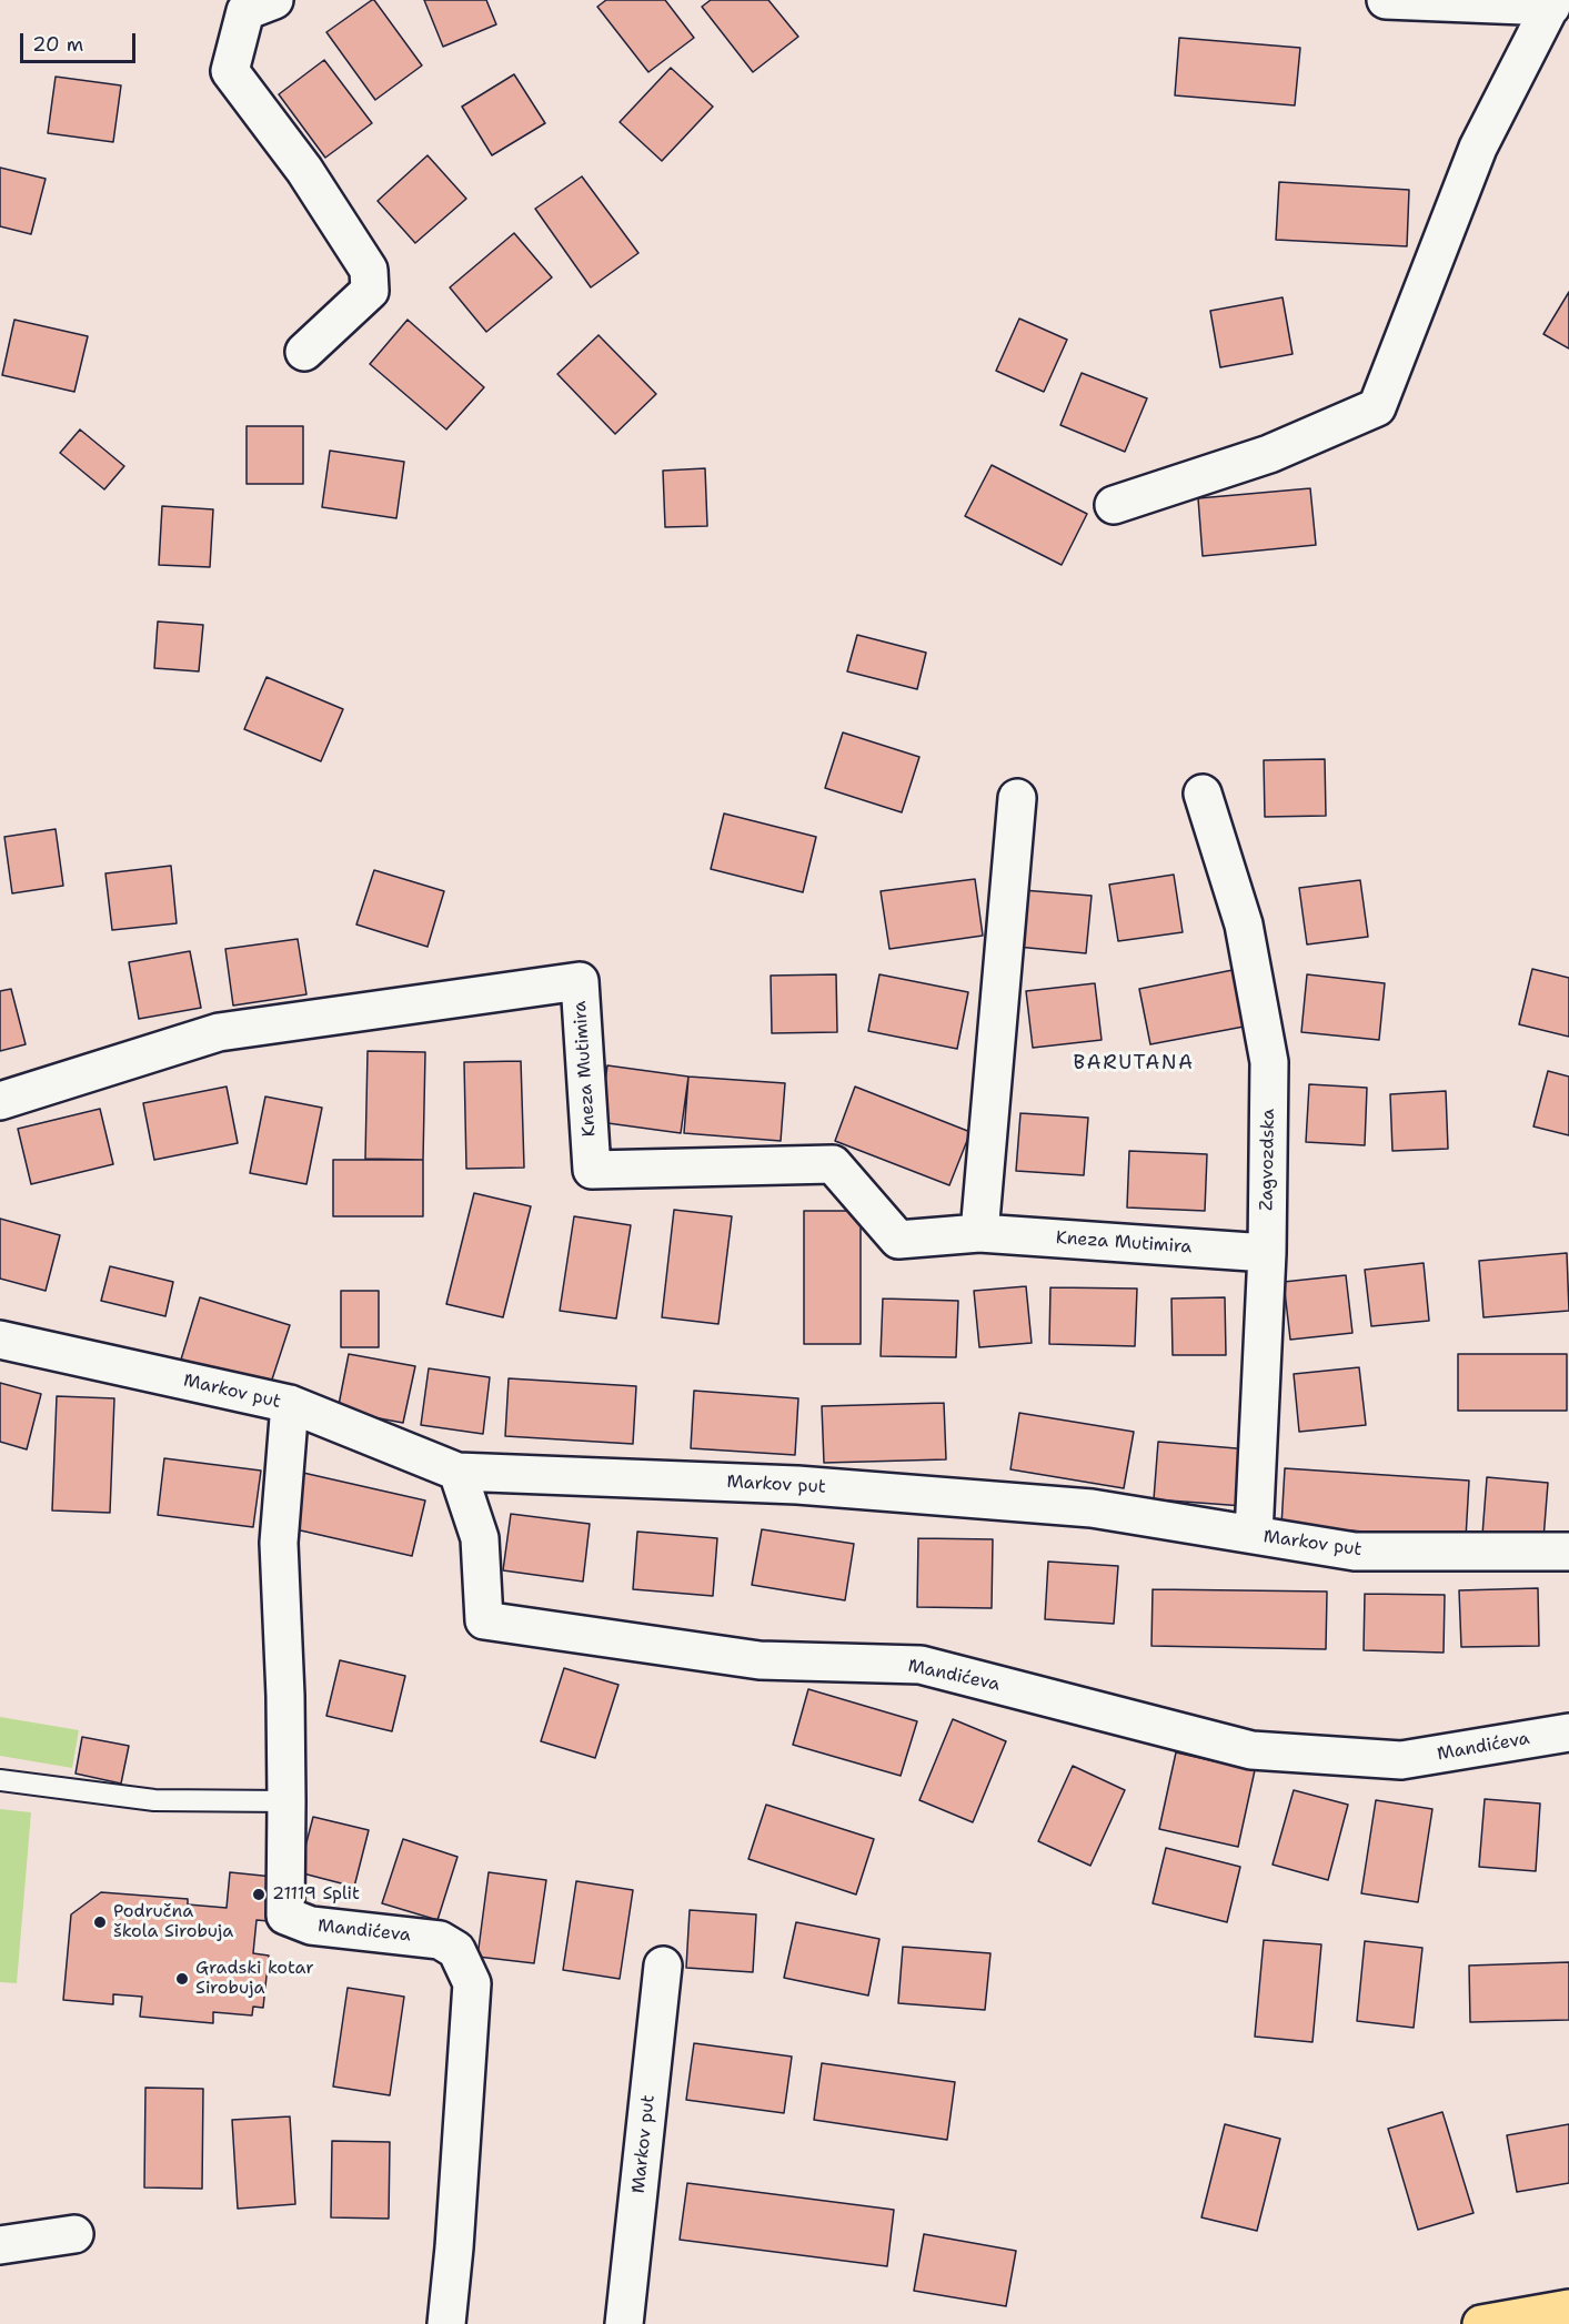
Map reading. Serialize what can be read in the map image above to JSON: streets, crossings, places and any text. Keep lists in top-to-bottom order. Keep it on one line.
{"streets":{"street":["Kneza Mutimira","Zagvozdska","Markov put","Mandićeva"]},"crossings":[["Kneza Mutimira","Zagvozdska"],["Zagvozdska","Markov put"],["Markov put","Mandićeva"]],"districts":["BARUTANA"],"places":["21119 Split","Područna škola Sirobuja","Gradski kotar Sirobuja"],"scale_bar":"20 m"}
